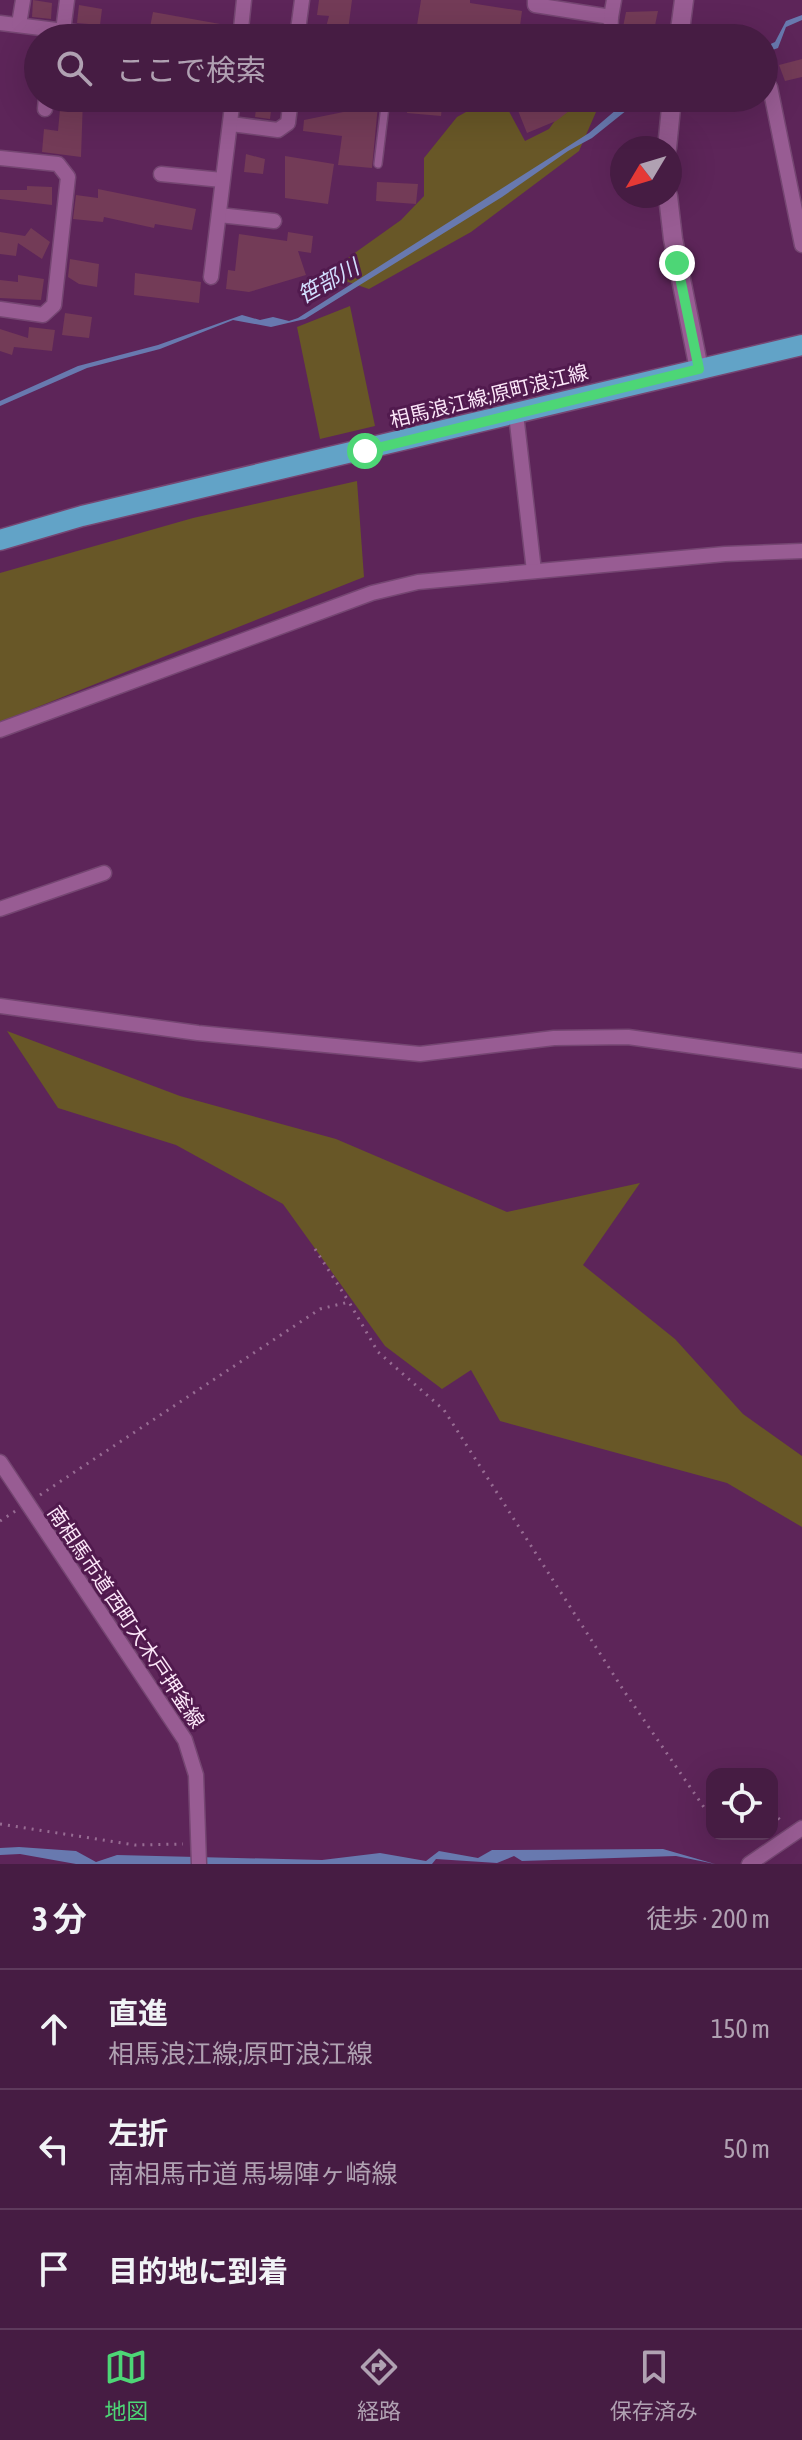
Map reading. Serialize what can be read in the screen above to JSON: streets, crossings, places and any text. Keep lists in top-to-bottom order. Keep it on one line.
{"streets":{"main road":["相馬浪江線;原町浪江線"],"street":["南相馬市道 西町大木戸押釜線"]},"water":["笹部川"],"north":"bottom left","page":{"search":"ここで検索","heading":["3 分","徒歩 · 200 m"],"list":[["直進","相馬浪江線;原町浪江線","150 m"],["左折","南相馬市道 馬場陣ヶ崎線","50 m"],"目的地に到着"],"nav":["地図","経路","保存済み"]}}
